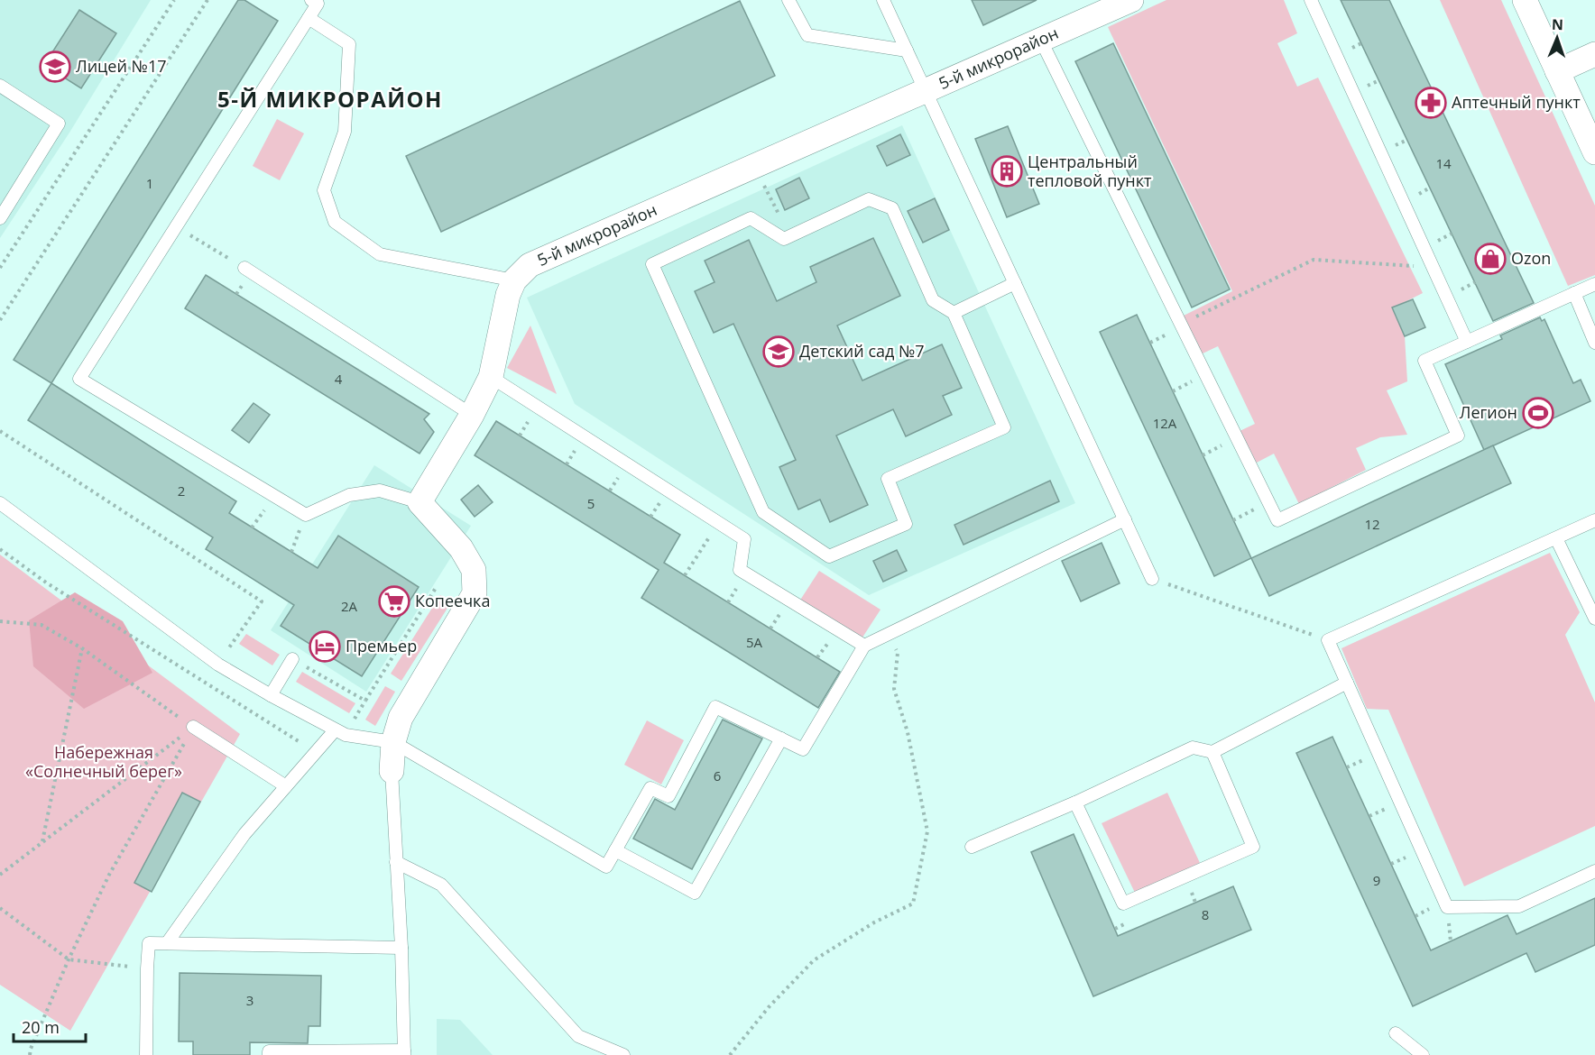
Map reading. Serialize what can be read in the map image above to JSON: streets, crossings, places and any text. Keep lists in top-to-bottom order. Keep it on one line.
{"streets":{"street":["5-й микрорайон"]},"districts":["5-Й МИКРОРАЙОН"],"parks":["Набережная «Солнечный берег»"],"places":{"school or university":["Лицей №17","Детский сад №7"],"pharmacy":["Аптечный пункт"],"building":["Центральный тепловой пункт"],"shop":["Ozon"],"sports":["Легион"],"supermarket":["Копеечка"],"hotel":["Премьер"]},"house_numbers":["14","1","4","12А","2","5","12","2А","5А","6","9","8","3"],"scale_bar":"20 m","north":"top"}
